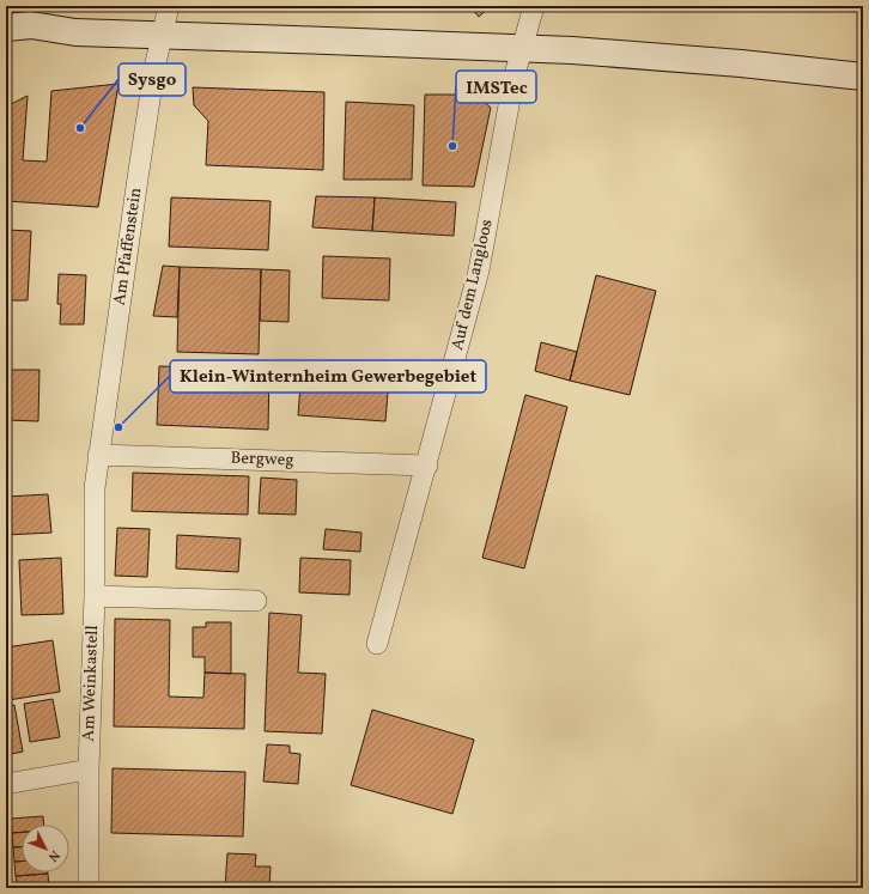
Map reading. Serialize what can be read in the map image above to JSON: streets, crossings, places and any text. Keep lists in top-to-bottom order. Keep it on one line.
{"streets":{"street":["Am Pfaffenstein","Auf dem Langloos","Bergweg","Am Weinkastell"]},"crossings":[["Am Pfaffenstein","Bergweg"],["Am Pfaffenstein","Am Weinkastell"],["Auf dem Langloos","Bergweg"]],"places":["Sysgo","IMSTec","Klein-Winternheim Gewerbegebiet"],"north":"bottom right"}
